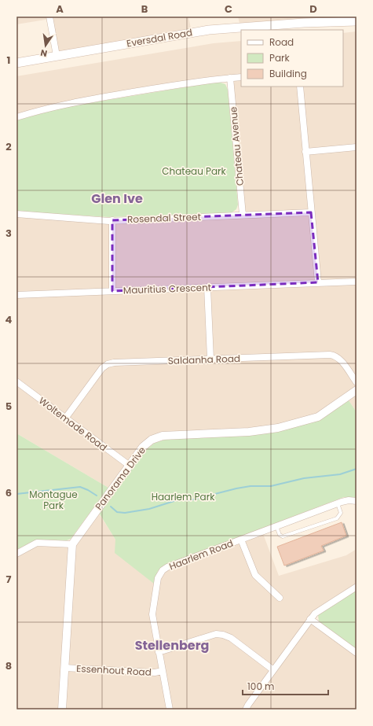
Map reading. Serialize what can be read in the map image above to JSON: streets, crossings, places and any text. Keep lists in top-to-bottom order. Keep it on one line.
{"streets":{"main road":["Eversdal Road"],"street":["Chateau Avenue","Rosendal Street","Mauritius Crescent","Saldanha Road","Woltemade Road","Panorama Drive","Haarlem Road","Essenhout Road"]},"crossings":[["Chateau Avenue","Rosendal Street"],["Saldanha Road","Woltemade Road"],["Woltemade Road","Panorama Drive"],["Haarlem Road","Essenhout Road"]],"districts":["Glen Ive","Stellenberg"],"parks":["Chateau Park","Montague Park","Haarlem Park"],"legend":["Road","Park","Building"],"scale_bar":"100 m","north":"bottom","grid":{"columns":["A","B","C","D"],"rows":["1","2","3","4","5","6","7","8"]}}
